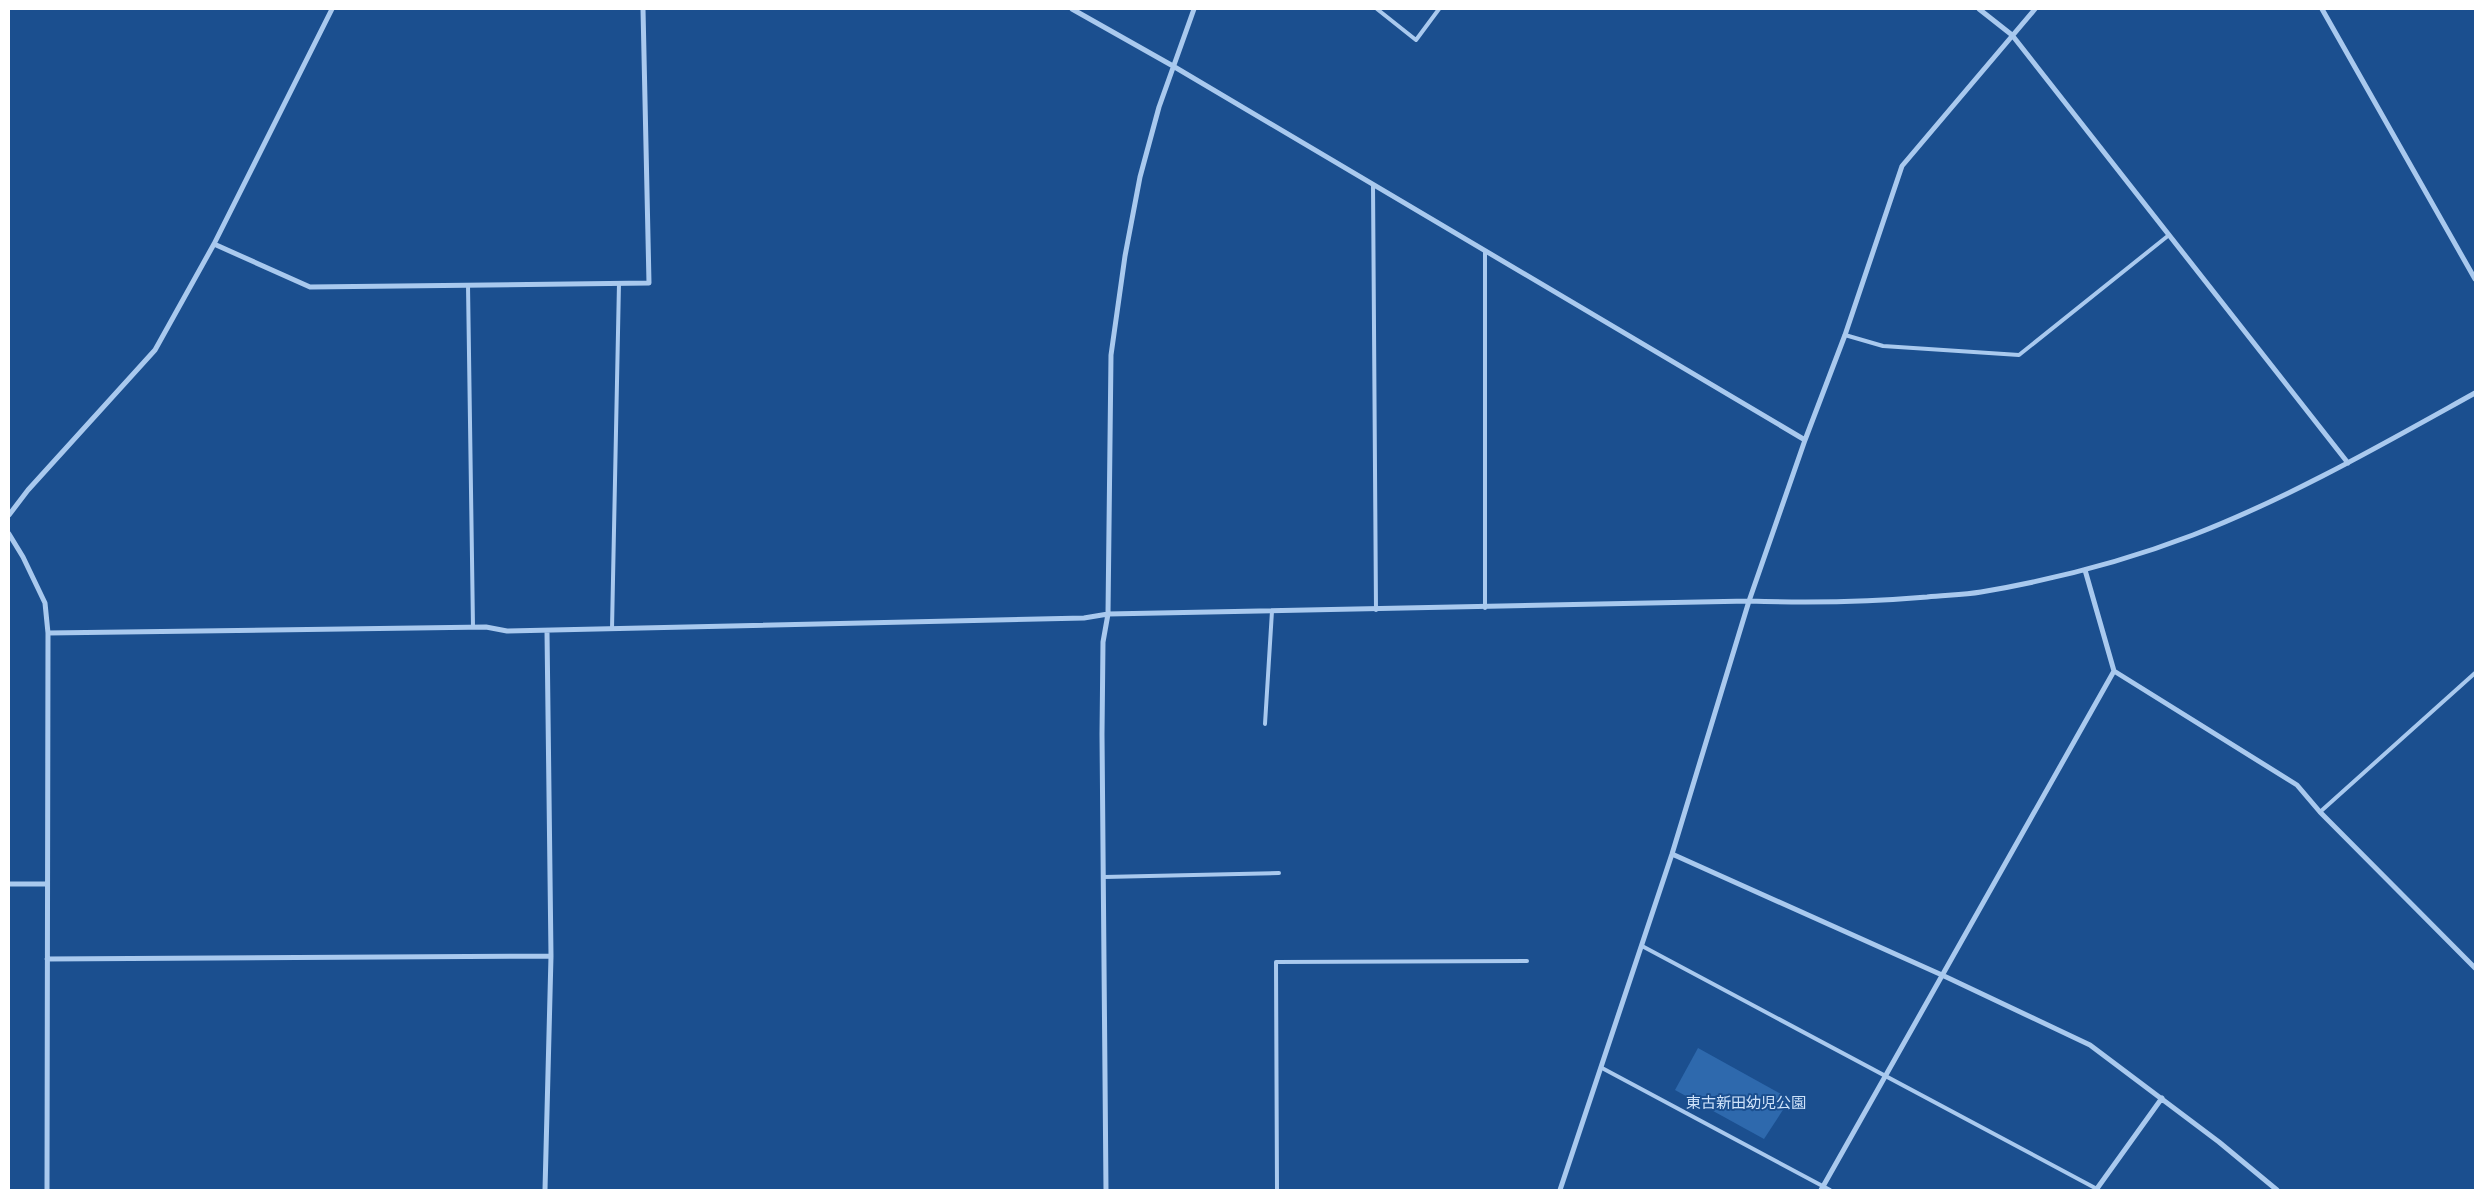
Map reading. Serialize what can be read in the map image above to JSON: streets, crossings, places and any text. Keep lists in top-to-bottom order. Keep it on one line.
{"parks":["東古新田幼児公園"]}
